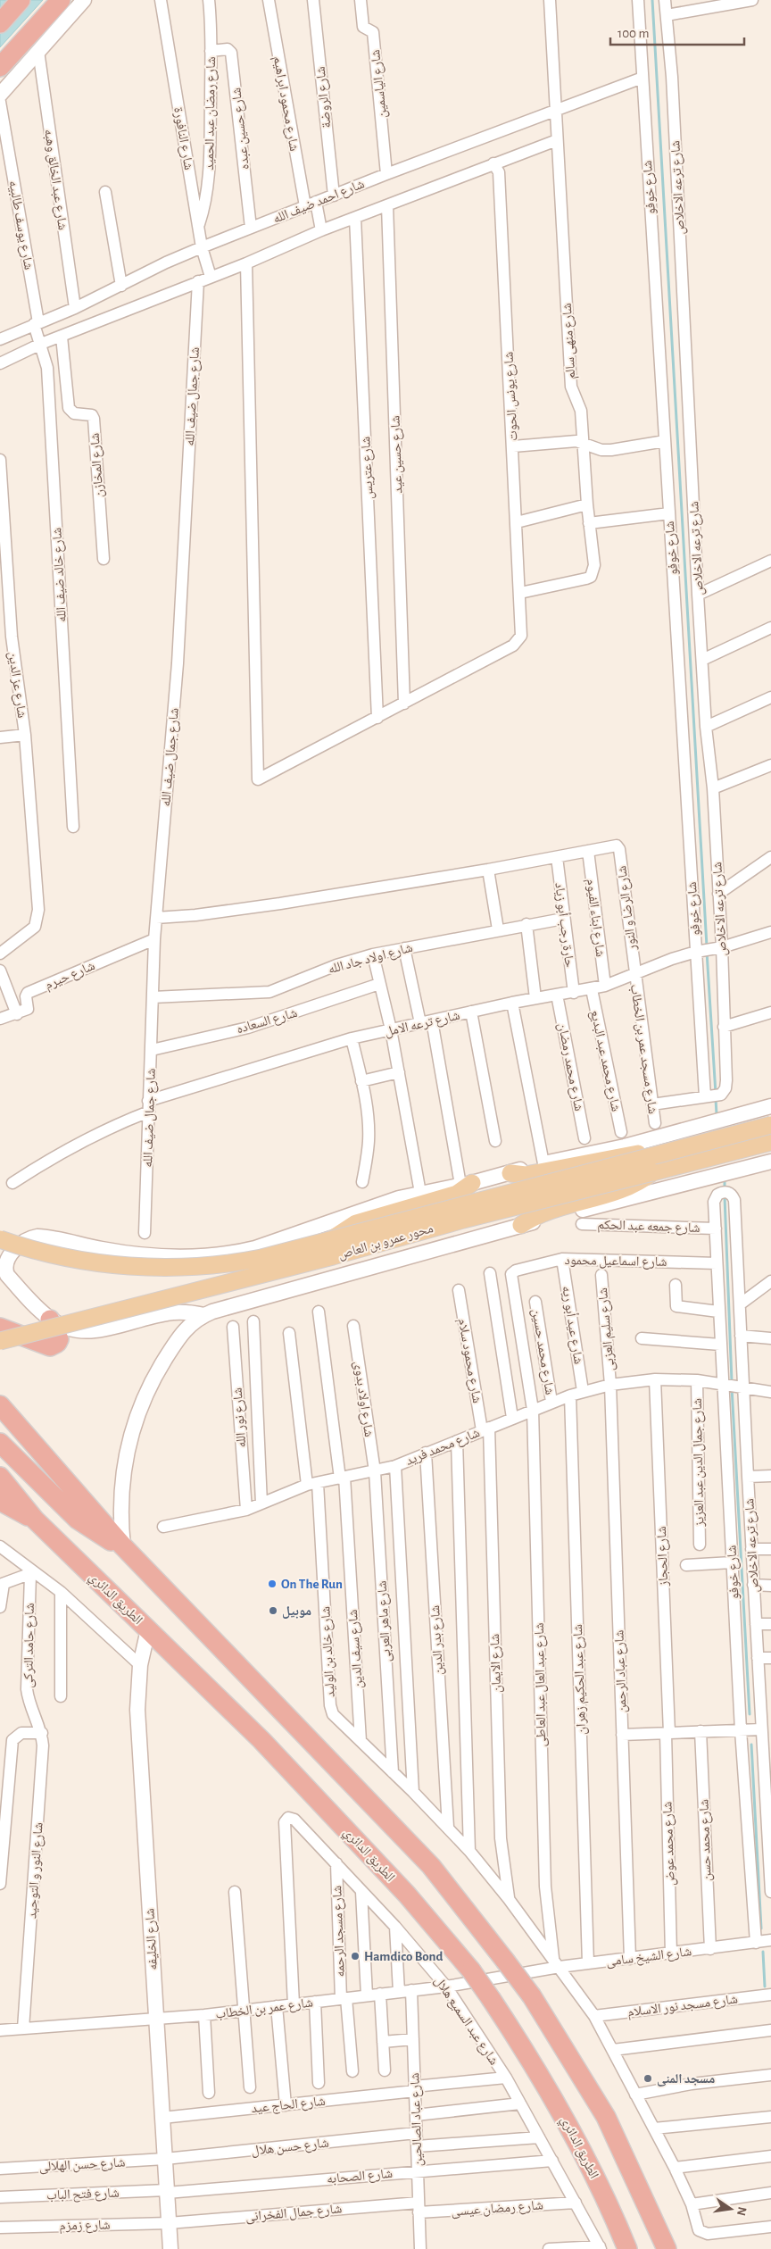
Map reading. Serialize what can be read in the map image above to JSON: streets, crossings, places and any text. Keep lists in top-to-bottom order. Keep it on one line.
{"streets":{"highway":["الطريق الدائري"],"main road":["محور عمرو بن العاص"],"street":["شارع الياسمين","شارع الروضة","شارع محمود ابراهيم","شارع رمضان عبد الحميد","شارع حسين عبده","شارع النافورة","شارع عبد الخالق وهبه","شارع خوفو","شارع ترعه الاخلاص","شارع احمد ضيف الله","شارع يوسف طالبيه","شارع منهى سالم","شارع جمال ضيف الله","شارع يونس الحوت","شارع حسين عيد","شارع المخازن","شارع عتريس","شارع خالد ضيف الله","شارع عز الدين","شارع الرضا و النور","شارع ابناء الفيوم","حارة رجب أبو زياد","شارع اولاد جاد الله","شارع حيرم","شارع السعاده","شارع ترعه الامل","شارع مسجد عمر بن الخطاب","شارع محمد عبد البديع","شارع محمد رمضان","شارع جمعه عبد الحكم","شارع اسماعيل محمود","شارع عيد أبو ريه","شارع سليم العزبى","شارع محمد حسين","شارع محمود سلام","شارع اولاد بدوى","شارع نور الله","شارع محمد فريد","شارع جمال الدين عبد العزيز","شارع الحجاز","شارع ماهر العربى","شارع بدر الدين","شارع حامد التركى","شارع سيف الدين","شارع خالد بن الوليد","شارع الايمان","شارع عباد الرحمن","شارع عبد الحكيم زهران","شارع عبد العال عبد العاطى","شارع محمد حسن","شارع محمد عوض","شارع النور و التوحيد","شارع مسجد الرحمه","شارع الخليفه","شارع الشيخ سامى","شارع مسجد نور الاسلام","شارع عمر بن الخطاب","شارع عبد السميع هلال","شارع الحاج عيد","شارع عباد الصالحين","شارع حسن هلال","شارع حسن الهلالى","شارع الصحابه","شارع فتح الباب","شارع رمضان عيسى","شارع جمال الفخرانى","شارع زمزم"]},"crossings":[["شارع الياسمين","شارع احمد ضيف الله"],["شارع الروضة","شارع احمد ضيف الله"],["شارع محمود ابراهيم","شارع احمد ضيف الله"],["شارع رمضان عبد الحميد","شارع حسين عبده"],["شارع رمضان عبد الحميد","شارع النافورة"],["شارع حسين عبده","شارع احمد ضيف الله"],["شارع النافورة","شارع احمد ضيف الله"],["شارع عبد الخالق وهبه","شارع احمد ضيف الله"],["شارع خوفو","شارع ترعه الاخلاص"],["شارع خوفو","شارع احمد ضيف الله"],["شارع خوفو","شارع ترعه الامل"],["شارع خوفو","شارع جمعه عبد الحكم"],["شارع خوفو","شارع اسماعيل محمود"],["شارع خوفو","شارع محمد فريد"],["شارع خوفو","شارع الشيخ سامى"],["شارع ترعه الاخلاص","شارع ترعه الامل"],["شارع ترعه الاخلاص","شارع محمد فريد"],["شارع احمد ضيف الله","شارع يوسف طالبيه"],["شارع احمد ضيف الله","شارع منهى سالم"],["شارع احمد ضيف الله","شارع خالد ضيف الله"],["شارع يوسف طالبيه","شارع خالد ضيف الله"],["شارع منهى سالم","شارع يونس الحوت"],["شارع جمال ضيف الله","شارع اولاد جاد الله"],["شارع جمال ضيف الله","شارع حيرم"],["شارع جمال ضيف الله","شارع السعاده"],["شارع جمال ضيف الله","شارع ترعه الامل"],["شارع يونس الحوت","شارع حسين عيد"],["شارع الرضا و النور","شارع ابناء الفيوم"],["شارع الرضا و النور","شارع ترعه الامل"],["شارع الرضا و النور","شارع مسجد عمر بن الخطاب"],["شارع ابناء الفيوم","شارع ترعه الامل"],["حارة رجب أبو زياد","شارع اولاد جاد الله"],["حارة رجب أبو زياد","شارع ترعه الامل"],["شارع ترعه الامل","شارع مسجد عمر بن الخطاب"],["شارع ترعه الامل","شارع محمد عبد البديع"],["شارع ترعه الامل","شارع محمد رمضان"],["شارع اسماعيل محمود","شارع عيد أبو ريه"],["شارع اسماعيل محمود","شارع عبد العال عبد العاطى"],["شارع عيد أبو ريه","شارع محمد فريد"],["شارع سليم العزبى","شارع محمد فريد"],["شارع سليم العزبى","شارع عباد الرحمن"],["شارع محمد حسين","شارع محمد فريد"],["شارع محمود سلام","شارع محمد فريد"],["شارع محمود سلام","شارع الايمان"],["شارع اولاد بدوى","شارع محمد فريد"],["شارع اولاد بدوى","شارع ماهر العربى"],["شارع نور الله","شارع محمد فريد"],["شارع محمد فريد","شارع جمال الدين عبد العزيز"],["شارع محمد فريد","شارع الحجاز"],["شارع محمد فريد","شارع ماهر العربى"],["شارع محمد فريد","شارع بدر الدين"],["شارع محمد فريد","شارع سيف الدين"],["شارع محمد فريد","شارع خالد بن الوليد"],["شارع محمد فريد","شارع الايمان"],["شارع محمد فريد","شارع عباد الرحمن"],["شارع محمد فريد","شارع عبد الحكيم زهران"],["شارع محمد فريد","شارع عبد العال عبد العاطى"],["شارع الحجاز","شارع محمد عوض"],["الطريق الدائري","شارع الخليفه"],["شارع حامد التركى","شارع النور و التوحيد"],["شارع سيف الدين","شارع خالد بن الوليد"],["شارع عباد الرحمن","شارع الشيخ سامى"],["شارع عبد الحكيم زهران","شارع الشيخ سامى"],["شارع عبد العال عبد العاطى","شارع الشيخ سامى"],["شارع محمد حسن","شارع الشيخ سامى"],["شارع محمد عوض","شارع الشيخ سامى"],["شارع النور و التوحيد","شارع عمر بن الخطاب"],["شارع مسجد الرحمه","شارع عمر بن الخطاب"],["شارع مسجد الرحمه","شارع عبد السميع هلال"],["شارع الخليفه","شارع عمر بن الخطاب"],["شارع الخليفه","شارع الحاج عيد"],["شارع الخليفه","شارع حسن هلال"],["شارع الخليفه","شارع حسن الهلالى"],["شارع الخليفه","شارع الصحابه"],["شارع الخليفه","شارع فتح الباب"],["شارع الخليفه","شارع جمال الفخرانى"],["شارع الخليفه","شارع زمزم"],["شارع الشيخ سامى","شارع عمر بن الخطاب"],["شارع عمر بن الخطاب","شارع عبد السميع هلال"],["شارع عمر بن الخطاب","شارع عباد الصالحين"],["شارع عبد السميع هلال","شارع الحاج عيد"],["شارع عبد السميع هلال","شارع الصحابه"],["شارع عبد السميع هلال","شارع رمضان عيسى"],["شارع الحاج عيد","شارع عباد الصالحين"],["شارع عباد الصالحين","شارع حسن هلال"],["شارع عباد الصالحين","شارع الصحابه"],["شارع عباد الصالحين","شارع رمضان عيسى"],["شارع عباد الصالحين","شارع جمال الفخرانى"],["شارع حسن هلال","شارع حسن الهلالى"],["شارع الصحابه","شارع فتح الباب"],["شارع رمضان عيسى","شارع جمال الفخرانى"],["شارع جمال الفخرانى","شارع زمزم"]],"places":["On The Run","موبيل","Hamdico Bond","مسجد المنى"],"scale_bar":"100 m","north":"right"}
